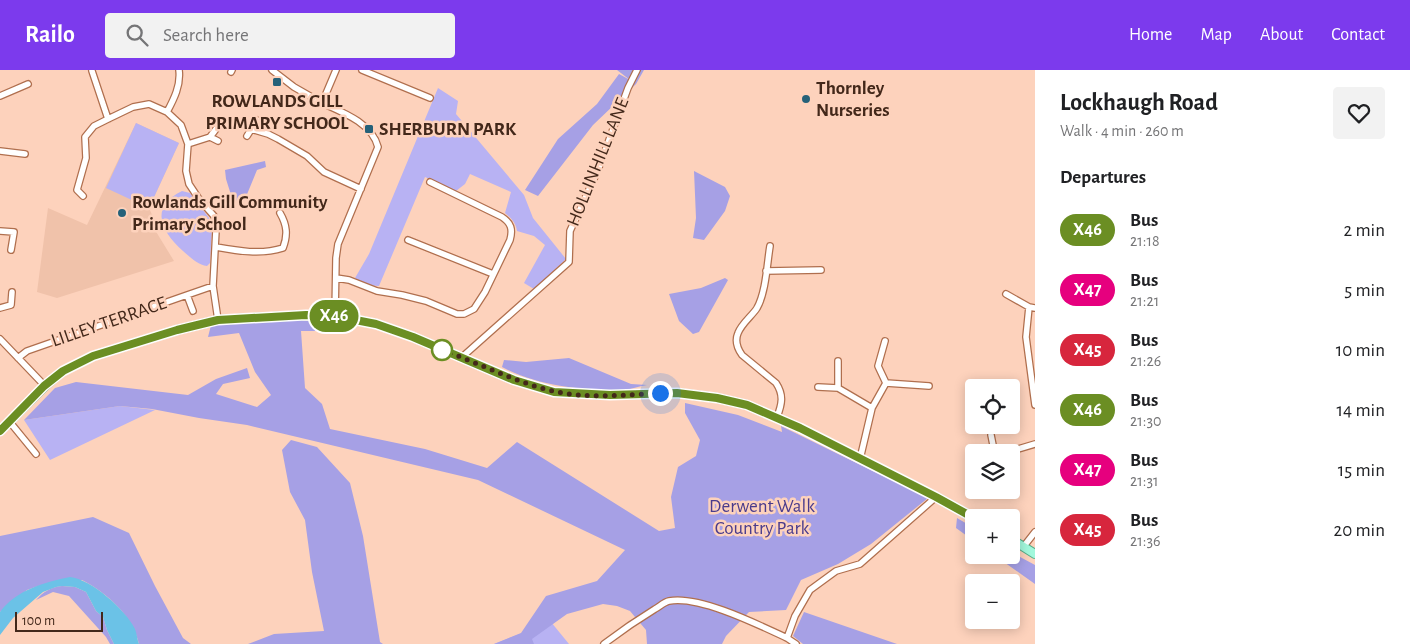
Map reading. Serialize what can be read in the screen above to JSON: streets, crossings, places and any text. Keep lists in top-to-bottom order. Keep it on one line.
{"streets":{"street":["HOLLINHILL LANE","LILLEY TERRACE"]},"parks":["Derwent Walk Country Park"],"places":{"transit":["ROWLANDS GILL PRIMARY SCHOOL","SHERBURN PARK"],"other":["Thornley Nurseries","Rowlands Gill Community Primary School"]},"lines":["bus line X46"],"scale_bar":"100 m","page":{"header":"Railo","search":"Search here","nav":["Home","Map","About","Contact"],"on_map":"X46","heading":[["Lockhaugh Road","Walk · 4 min · 260 m"],"Departures"],"list":[{"mark":"X46","name":"Bus","note":"21:18","value":"2 min"},{"mark":"X47","name":"Bus","note":"21:21","value":"5 min"},{"mark":"X45","name":"Bus","note":"21:26","value":"10 min"},{"mark":"X46","name":"Bus","note":"21:30","value":"14 min"},{"mark":"X47","name":"Bus","note":"21:31","value":"15 min"},{"mark":"X45","name":"Bus","note":"21:36","value":"20 min"}],"map_buttons":["+","−"],"scale":"100 m"}}
